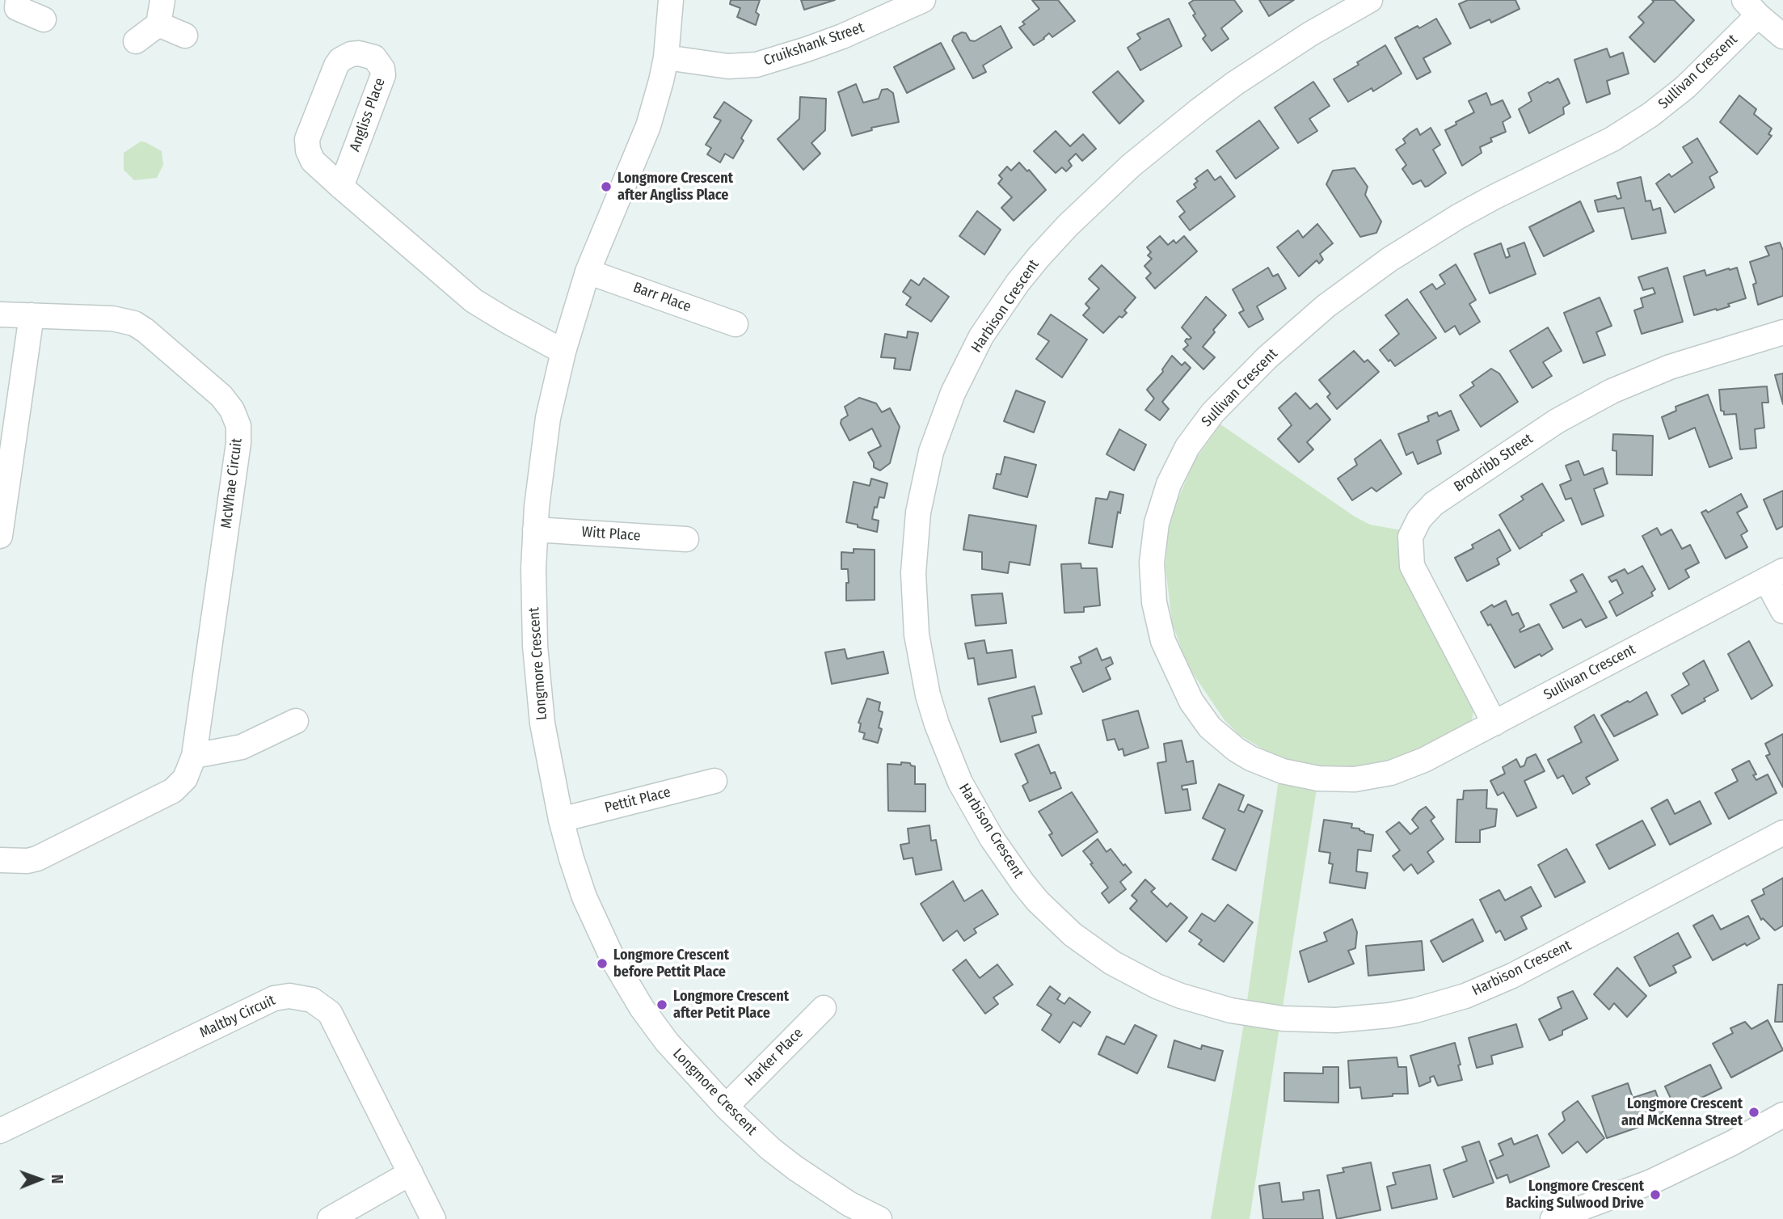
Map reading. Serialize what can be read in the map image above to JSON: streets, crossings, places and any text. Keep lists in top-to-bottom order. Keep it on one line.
{"streets":{"street":["Cruikshank Street","Sullivan Crescent","Angliss Place","Barr Place","Harbison Crescent","Brodribb Street","McWhae Circuit","Witt Place","Longmore Crescent","Pettit Place","Maltby Circuit","Harker Place"]},"crossings":[["Cruikshank Street","Longmore Crescent"],["Sullivan Crescent","Brodribb Street"],["Angliss Place","Longmore Crescent"],["Barr Place","Longmore Crescent"],["Witt Place","Longmore Crescent"],["Longmore Crescent","Pettit Place"],["Longmore Crescent","Harker Place"]],"places":["Longmore Crescent after Angliss Place","Longmore Crescent before Pettit Place","Longmore Crescent after Petit Place","Longmore Crescent and McKenna Street","Longmore Crescent Backing Sulwood Drive"],"north":"right"}
